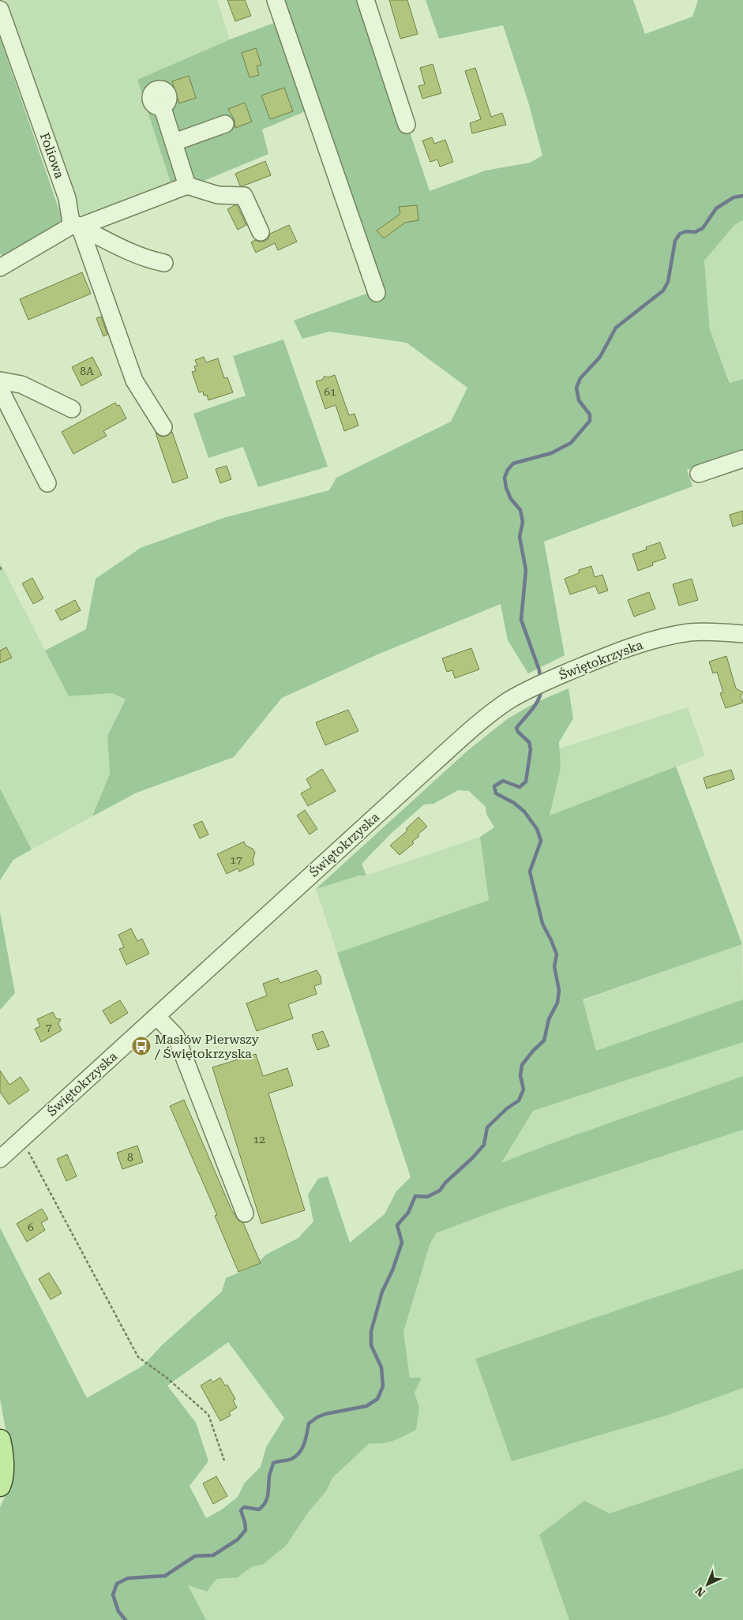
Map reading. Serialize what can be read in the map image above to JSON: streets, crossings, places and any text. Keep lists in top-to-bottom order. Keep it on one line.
{"streets":{"street":["Foliowa","Świętokrzyska"]},"places":{"bus stop":["Masłów Pierwszy / Świętokrzyska"]},"house_numbers":["8A","61","17","7","12","8","6"],"north":"bottom left"}
